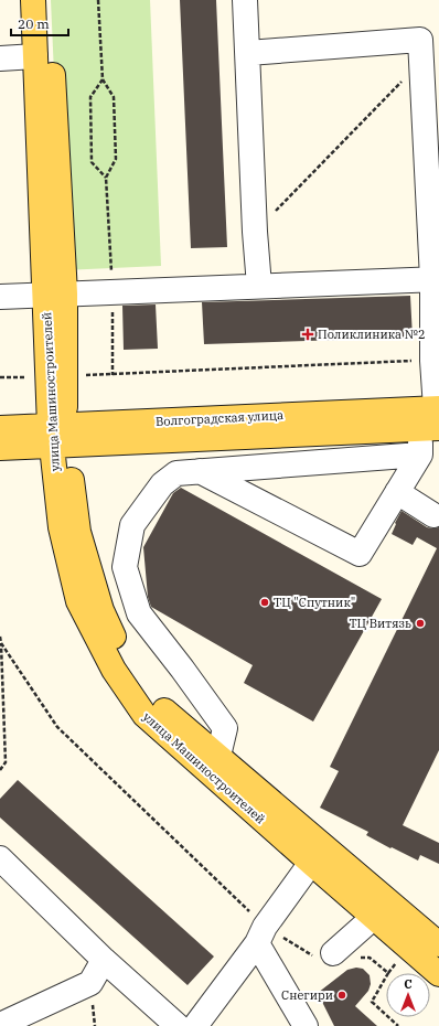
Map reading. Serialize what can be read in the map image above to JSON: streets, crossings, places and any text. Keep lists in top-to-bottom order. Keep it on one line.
{"streets":{"main road":["улица Машиностроителей","Волгоградская улица"]},"crossings":[["улица Машиностроителей","Волгоградская улица"]],"places":{"health":["Поликлиника №2"],"other":["ТЦ \"Спутник\"","ТЦ Витязь","Снегири"]},"scale_bar":"20 m","north":"top"}
